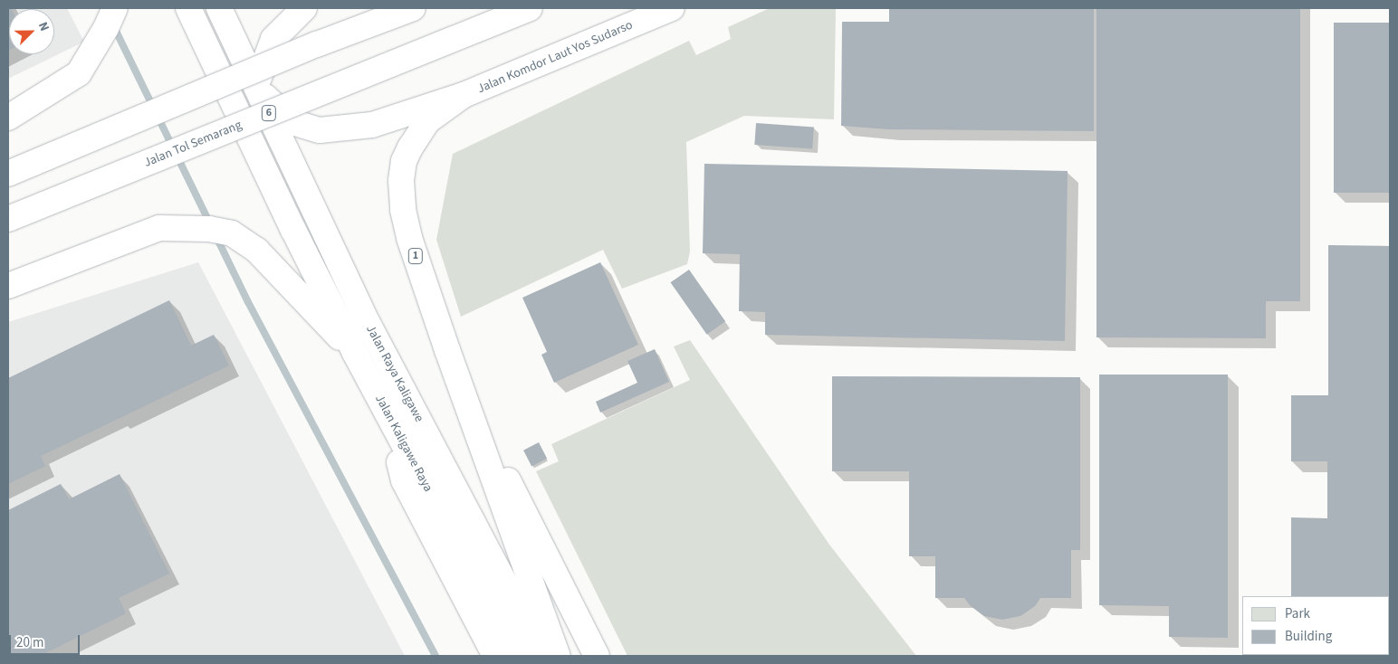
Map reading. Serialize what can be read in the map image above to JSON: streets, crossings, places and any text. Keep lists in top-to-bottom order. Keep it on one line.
{"streets":{"highway":["Jalan Komdor Laut Yos Sudarso","6","Jalan Tol Semarang","1","Jalan Raya Kaligawe","Jalan Kaligawe Raya"]},"crossings":[["Jalan Komdor Laut Yos Sudarso","1"]],"legend":["Park","Building"],"scale_bar":"20 m","north":"top right"}
